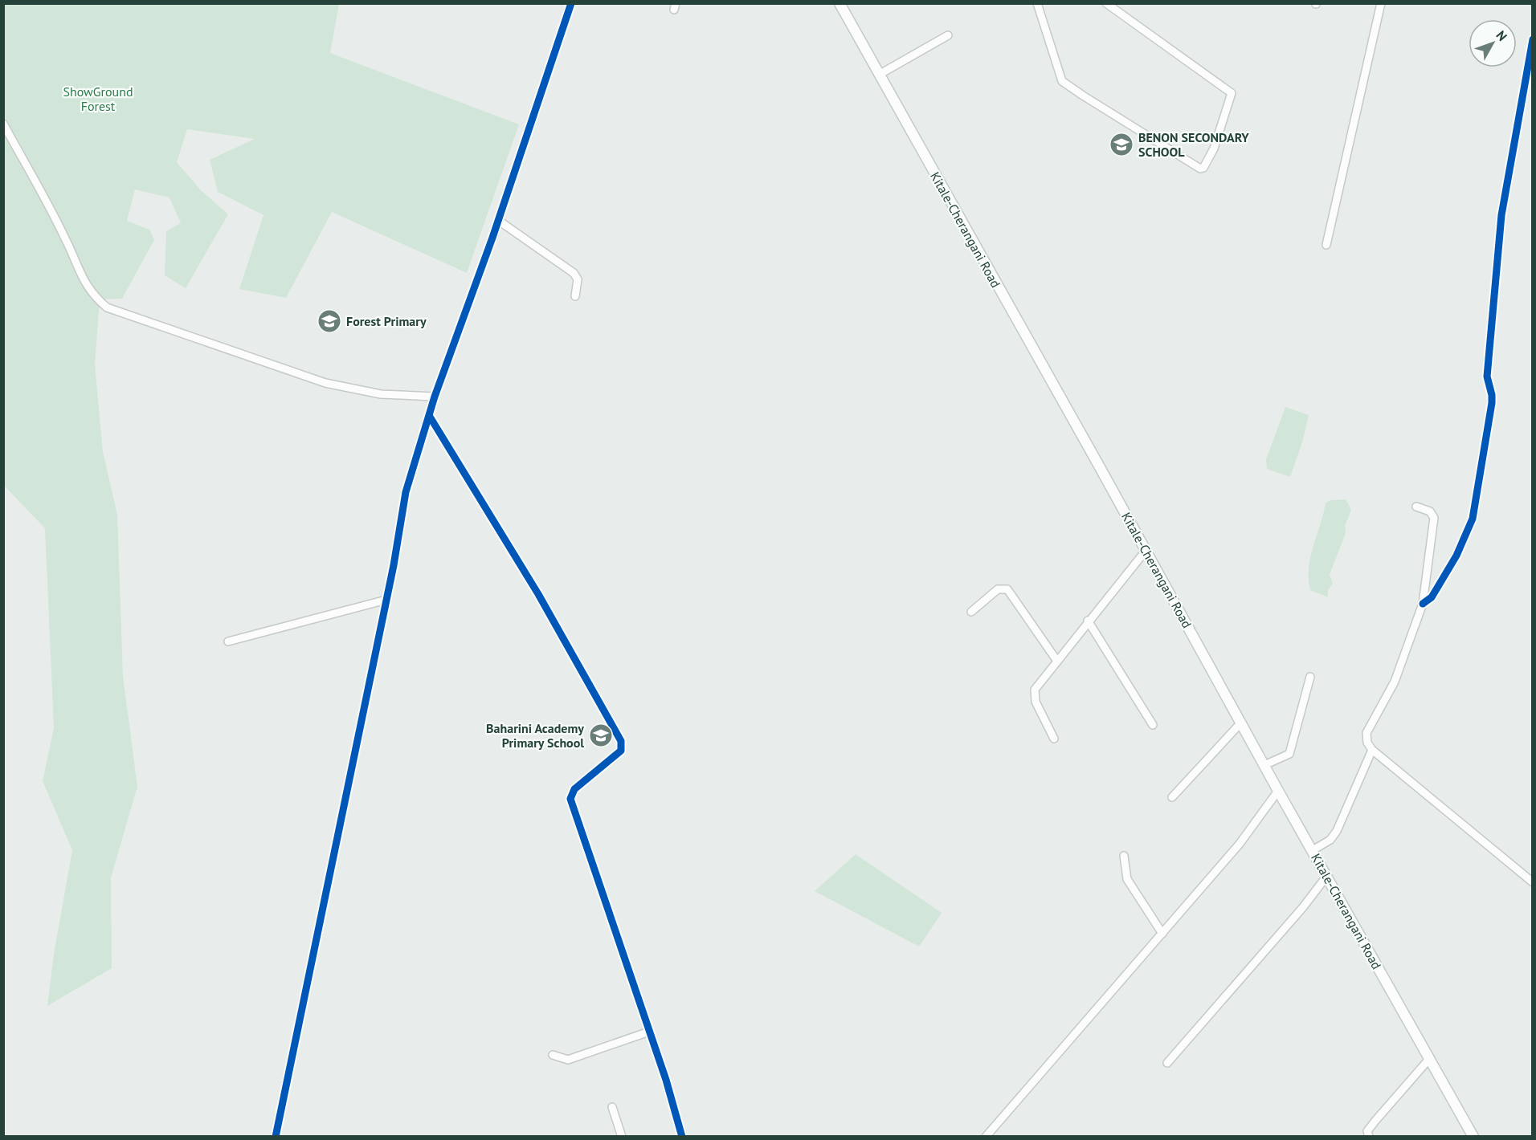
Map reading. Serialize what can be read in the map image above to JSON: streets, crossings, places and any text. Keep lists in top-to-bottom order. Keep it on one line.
{"streets":{"main road":["Kitale-Cherangani Road"]},"parks":["ShowGround Forest"],"places":{"school or university":["BENON SECONDARY SCHOOL","Forest Primary","Baharini Academy Primary School"]},"north":"top right"}
